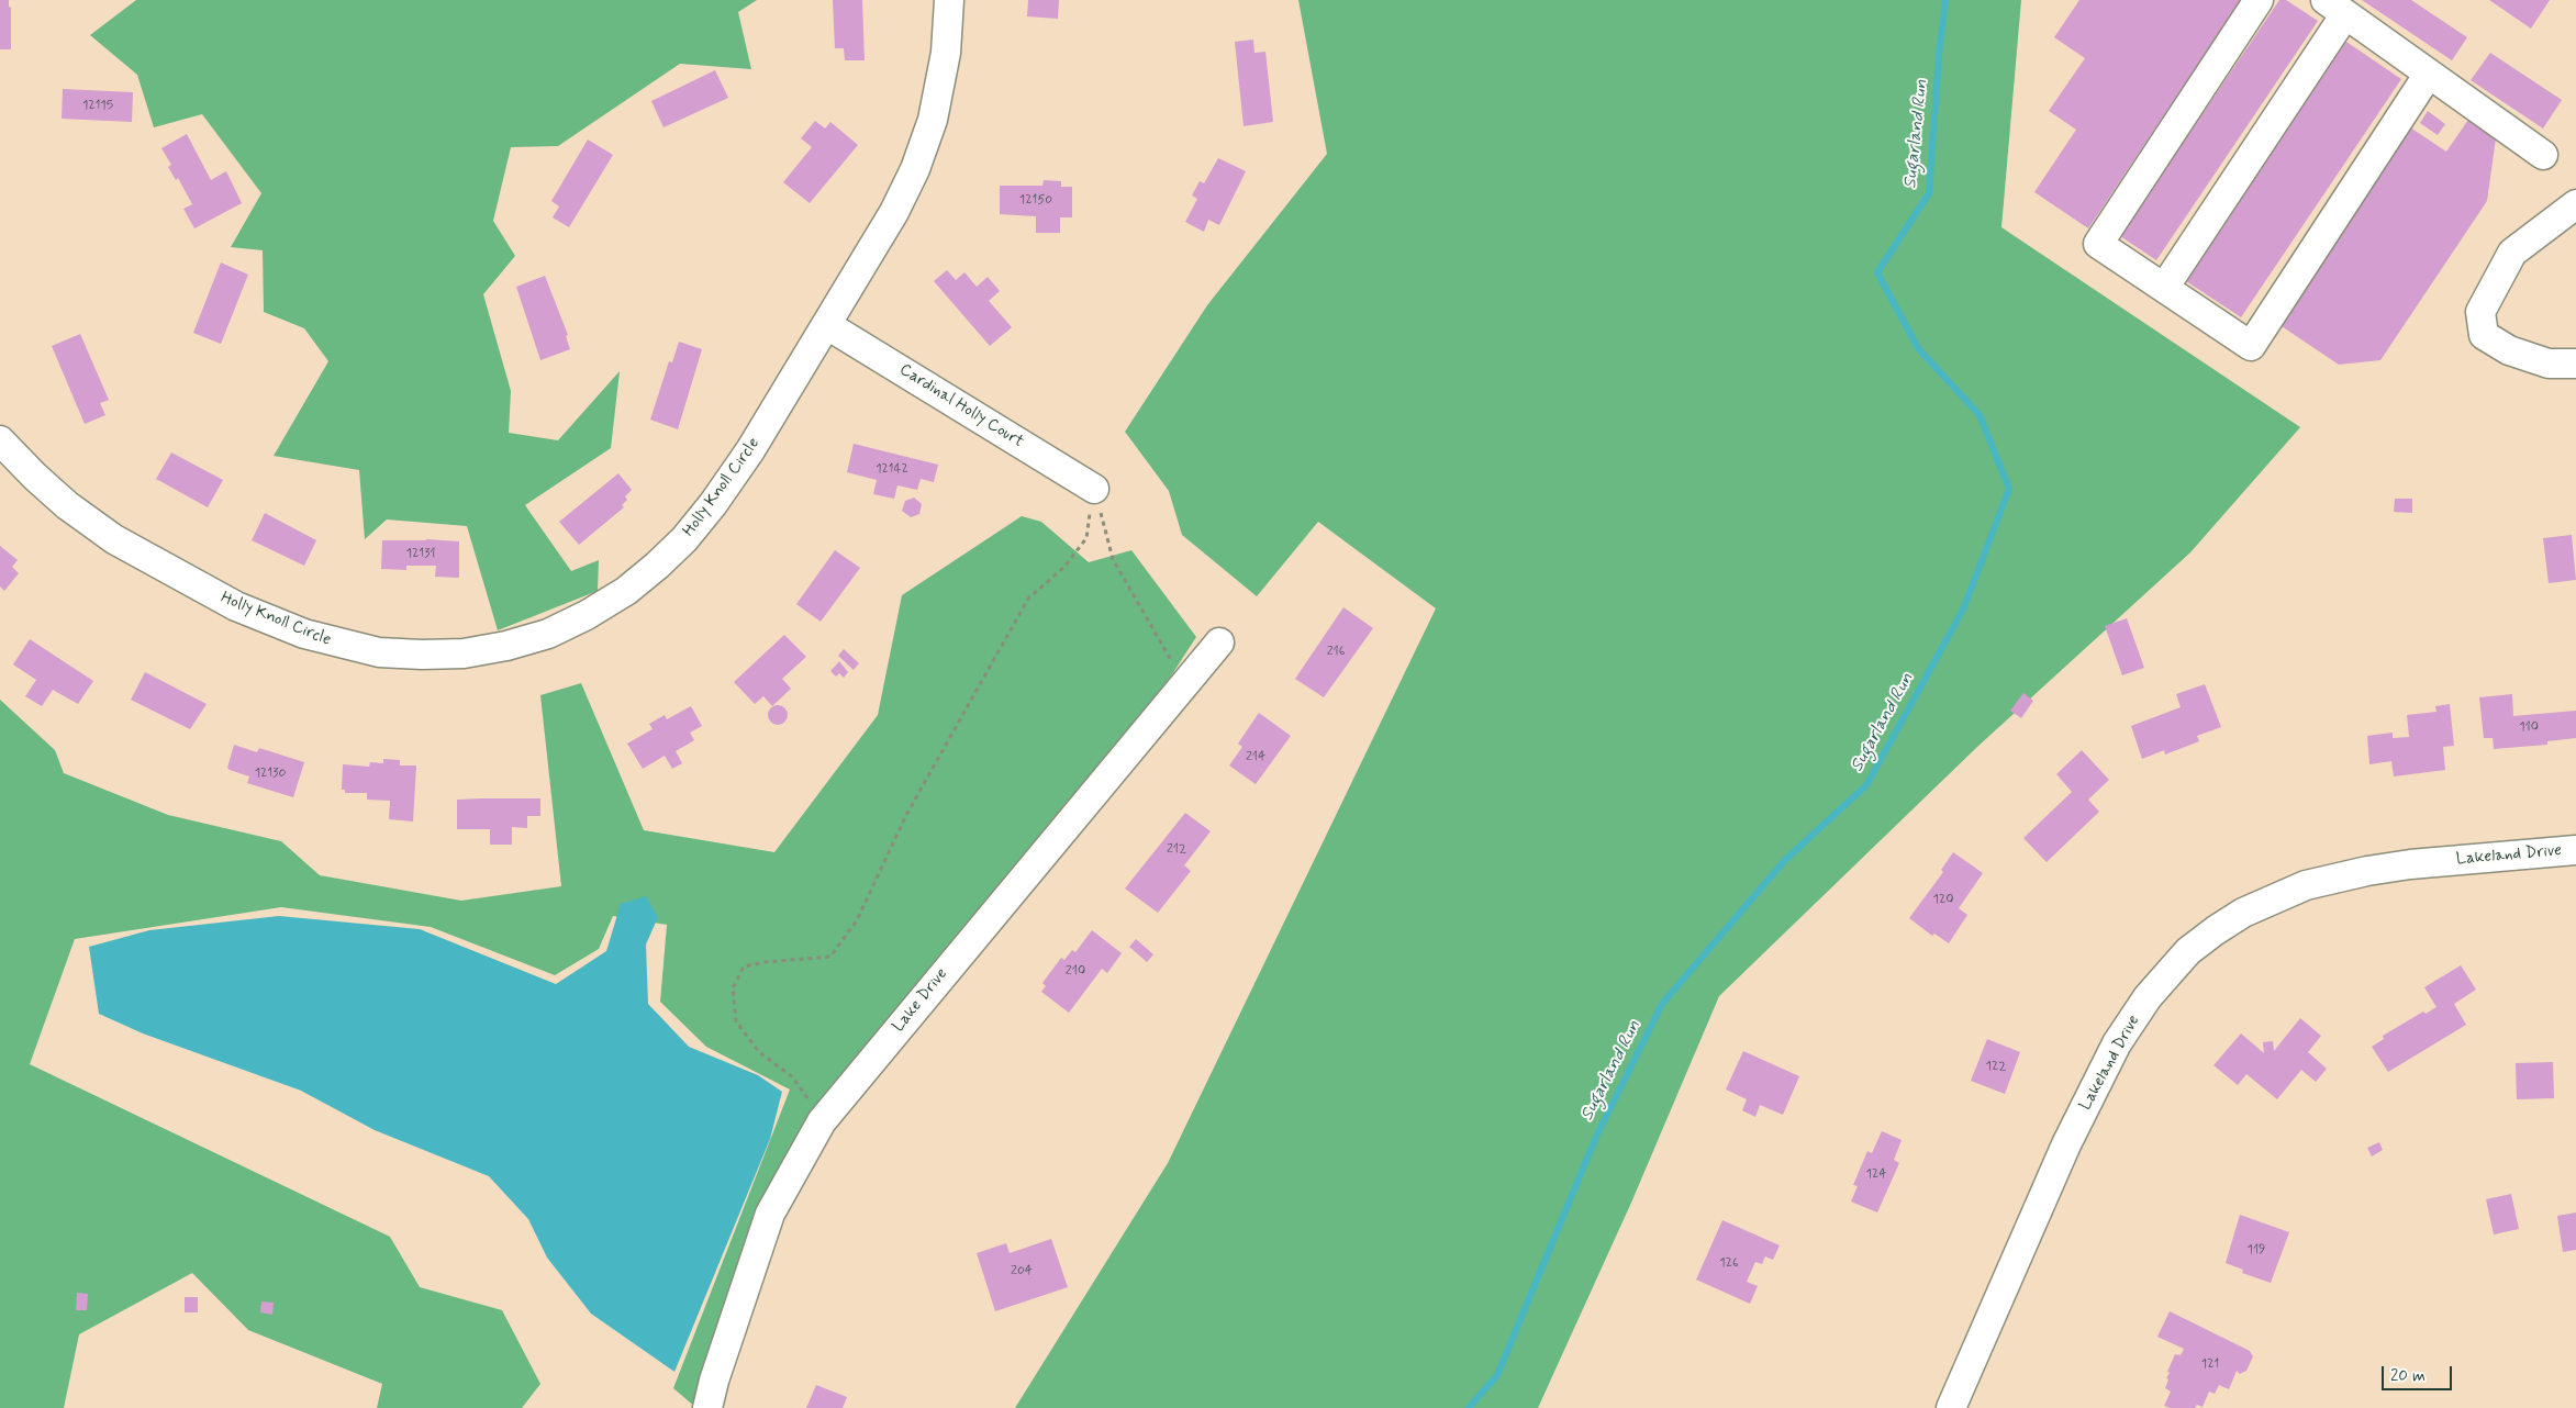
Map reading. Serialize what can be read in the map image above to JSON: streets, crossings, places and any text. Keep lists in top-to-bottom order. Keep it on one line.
{"streets":{"street":["Cardinal Holly Court","Holly Knoll Circle","Lakeland Drive","Lake Drive"]},"crossings":[["Cardinal Holly Court","Holly Knoll Circle"]],"water":["Sugarland Run"],"house_numbers":["12115","12150","12142","12131","216","110","214","12130","212","120","210","122","124","119","126","204","121"],"scale_bar":"20 m"}
